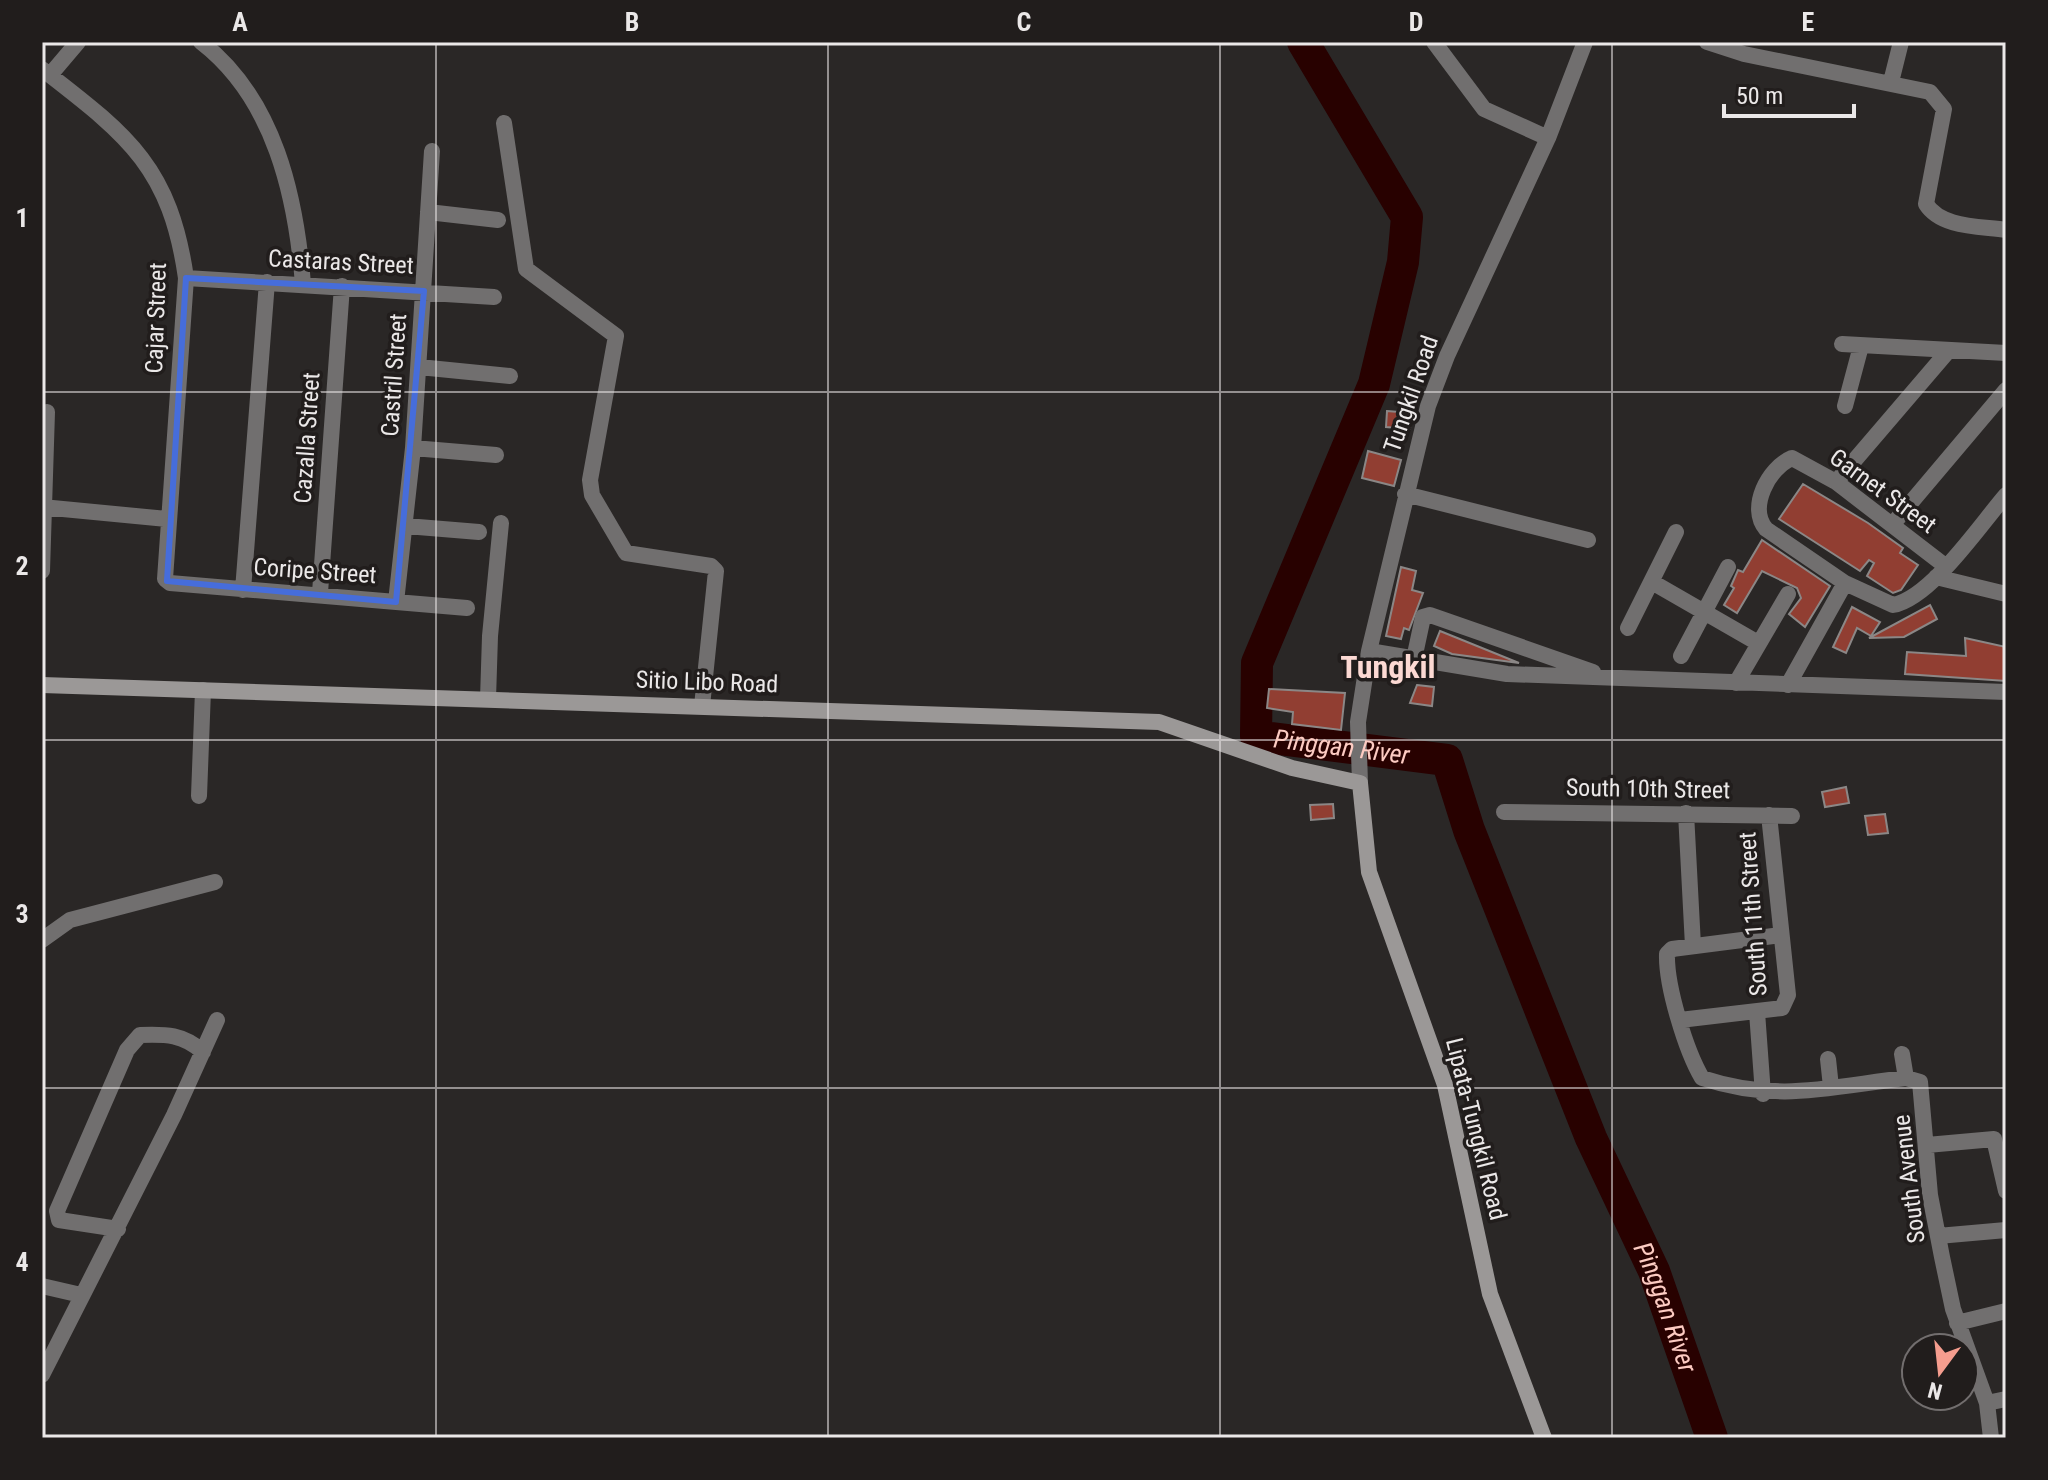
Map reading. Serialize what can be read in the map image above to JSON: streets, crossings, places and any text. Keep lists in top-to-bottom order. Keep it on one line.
{"streets":{"street":["Castaras Street","Cajar Street","Castril Street","Tungkil Road","Cazalla Street","Garnet Street","Coripe Street","Sitio Libo Road","South 10th Street","South 11th Street","Lipata-Tungkil Road","South Avenue"]},"crossings":[["Castaras Street","Cajar Street"],["Castaras Street","Castril Street"],["Castaras Street","Cazalla Street"],["Cajar Street","Coripe Street"],["Castril Street","Coripe Street"],["Tungkil Road","Sitio Libo Road"],["Tungkil Road","Lipata-Tungkil Road"],["Cazalla Street","Coripe Street"],["Sitio Libo Road","Lipata-Tungkil Road"],["South 10th Street","South 11th Street"]],"districts":["Tungkil"],"water":["Pinggan River"],"scale_bar":"50 m","north":"bottom","grid":{"columns":["A","B","C","D","E"],"rows":["1","2","3","4"]}}
